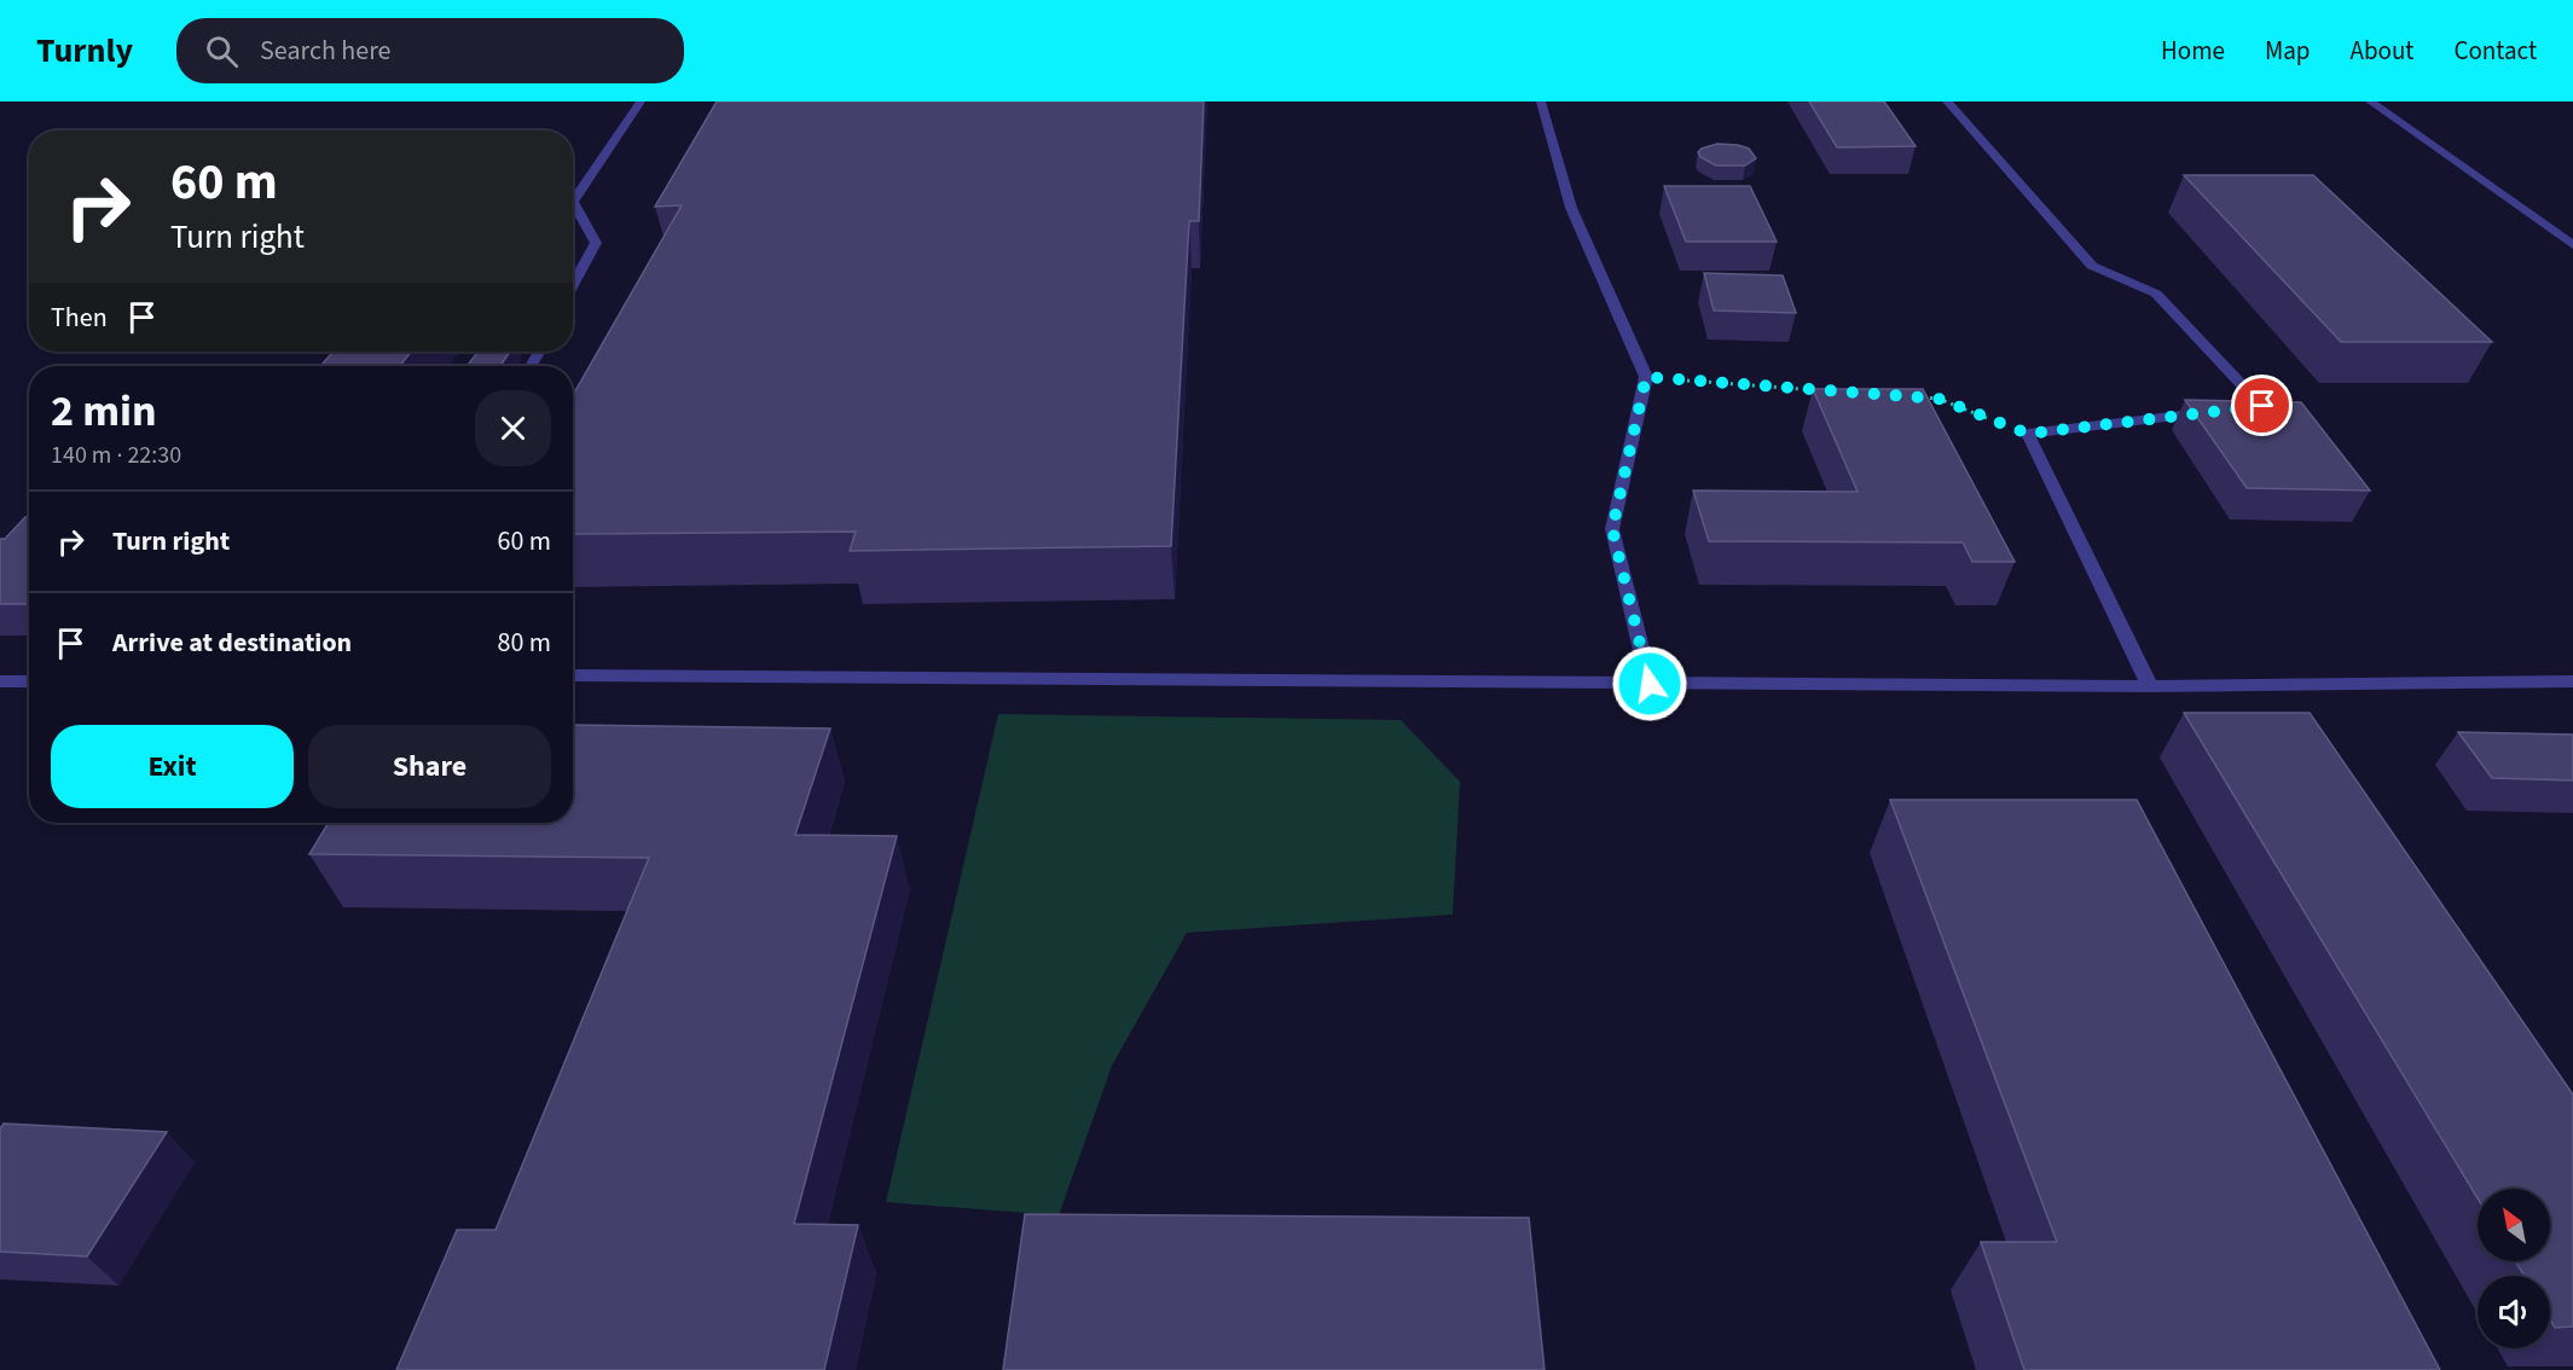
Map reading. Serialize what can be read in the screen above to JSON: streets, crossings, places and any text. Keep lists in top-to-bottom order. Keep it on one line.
{"north":"top left","page":{"header":"Turnly","search":"Search here","nav":["Home","Map","About","Contact"],"turn":["60 m","Turn right"],"then":"Then","heading":["2 min","140 m · 22:30"],"list":[{"name":"Turn right","value":"60 m"},{"name":"Arrive at destination","value":"80 m"}],"buttons":["Exit","Share"]}}
